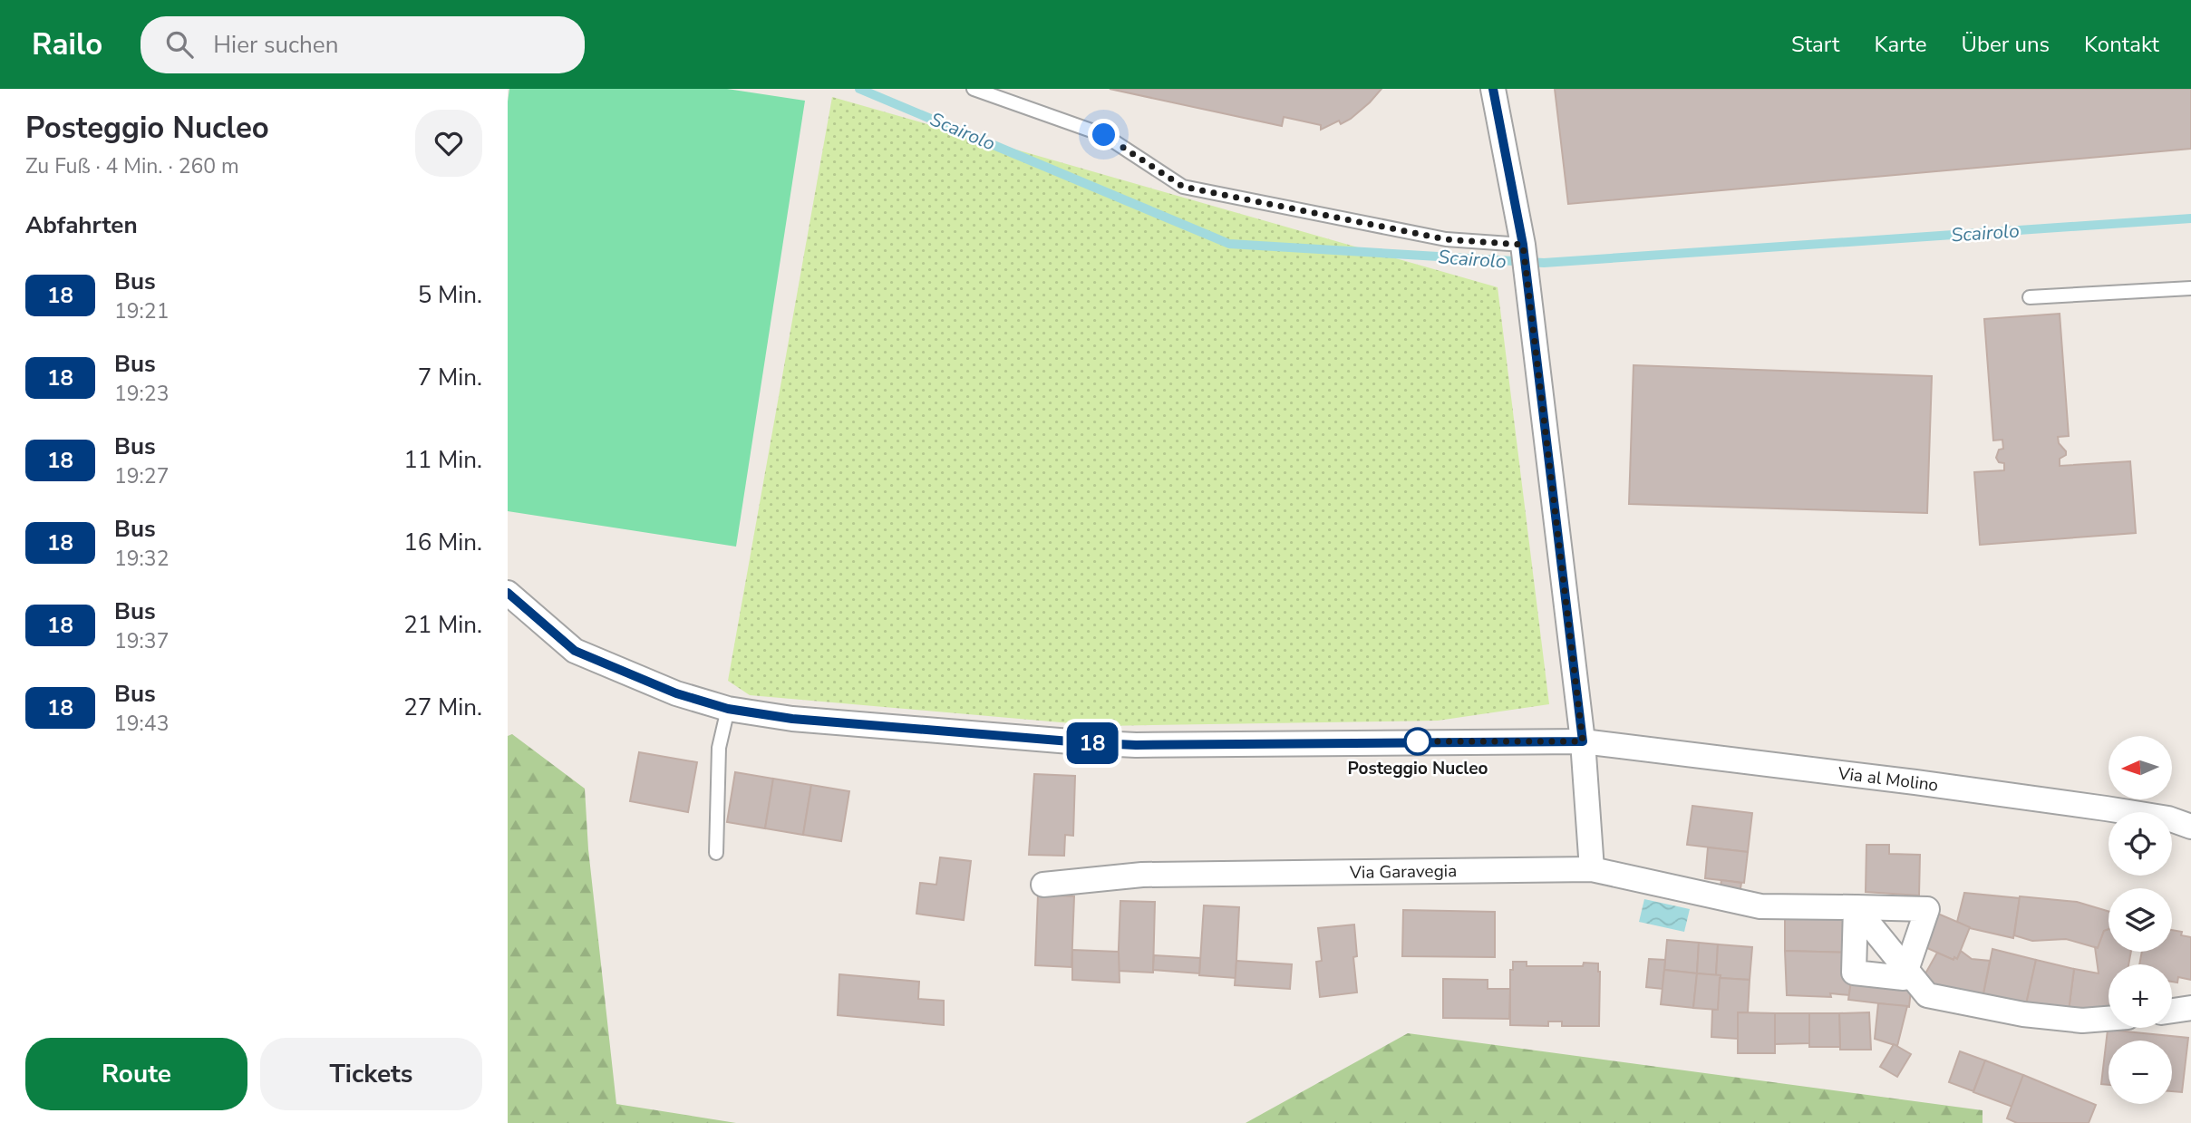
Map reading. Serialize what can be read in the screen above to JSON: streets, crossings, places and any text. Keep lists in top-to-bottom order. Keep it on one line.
{"streets":{"street":["Via al Molino","Via Garavegia"]},"water":["Scairolo"],"places":["Posteggio Nucleo"],"lines":["bus line 18"],"north":"left","page":{"header":"Railo","search":"Hier suchen","nav":["Start","Karte","Über uns","Kontakt"],"heading":[["Posteggio Nucleo","Zu Fuß · 4 Min. · 260 m"],"Abfahrten"],"on_map":"18","list":[{"mark":"18","name":"Bus","note":"19:21","value":"5 Min."},{"mark":"18","name":"Bus","note":"19:23","value":"7 Min."},{"mark":"18","name":"Bus","note":"19:27","value":"11 Min."},{"mark":"18","name":"Bus","note":"19:32","value":"16 Min."},{"mark":"18","name":"Bus","note":"19:37","value":"21 Min."},{"mark":"18","name":"Bus","note":"19:43","value":"27 Min."}],"map_buttons":["+","−"],"buttons":["Route","Tickets"]}}
